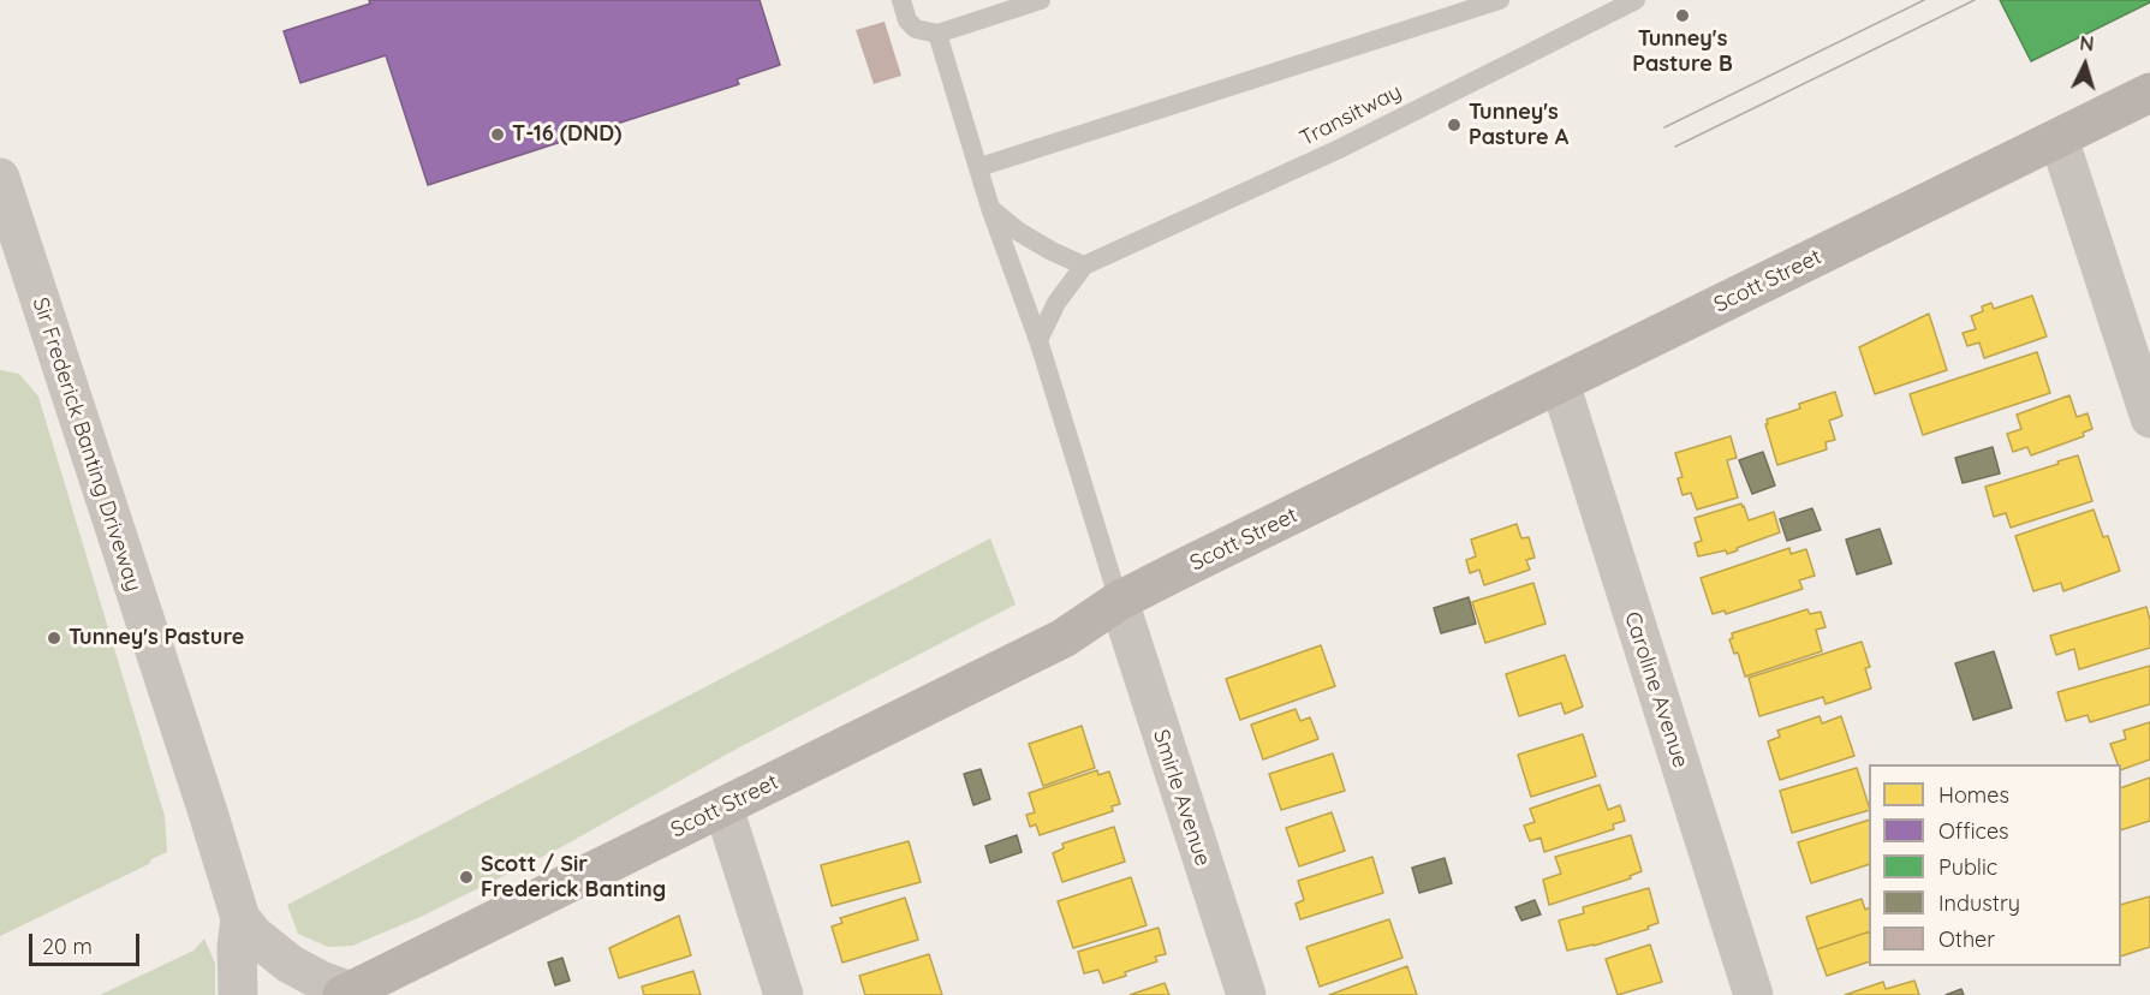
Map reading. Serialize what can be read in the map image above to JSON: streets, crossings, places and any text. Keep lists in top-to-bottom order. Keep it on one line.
{"streets":{"main road":["Scott Street"],"street":["Sir Frederick Banting Driveway","Caroline Avenue","Smirle Avenue"],"lane":["Transitway"]},"crossings":[["Scott Street","Sir Frederick Banting Driveway"],["Scott Street","Caroline Avenue"],["Scott Street","Smirle Avenue"]],"places":["Tunney's Pasture B","Tunney's Pasture A","T-16 (DND)","Tunney's Pasture","Scott / Sir Frederick Banting"],"legend":["Homes","Offices","Public","Industry","Other"],"scale_bar":"20 m","north":"top"}
